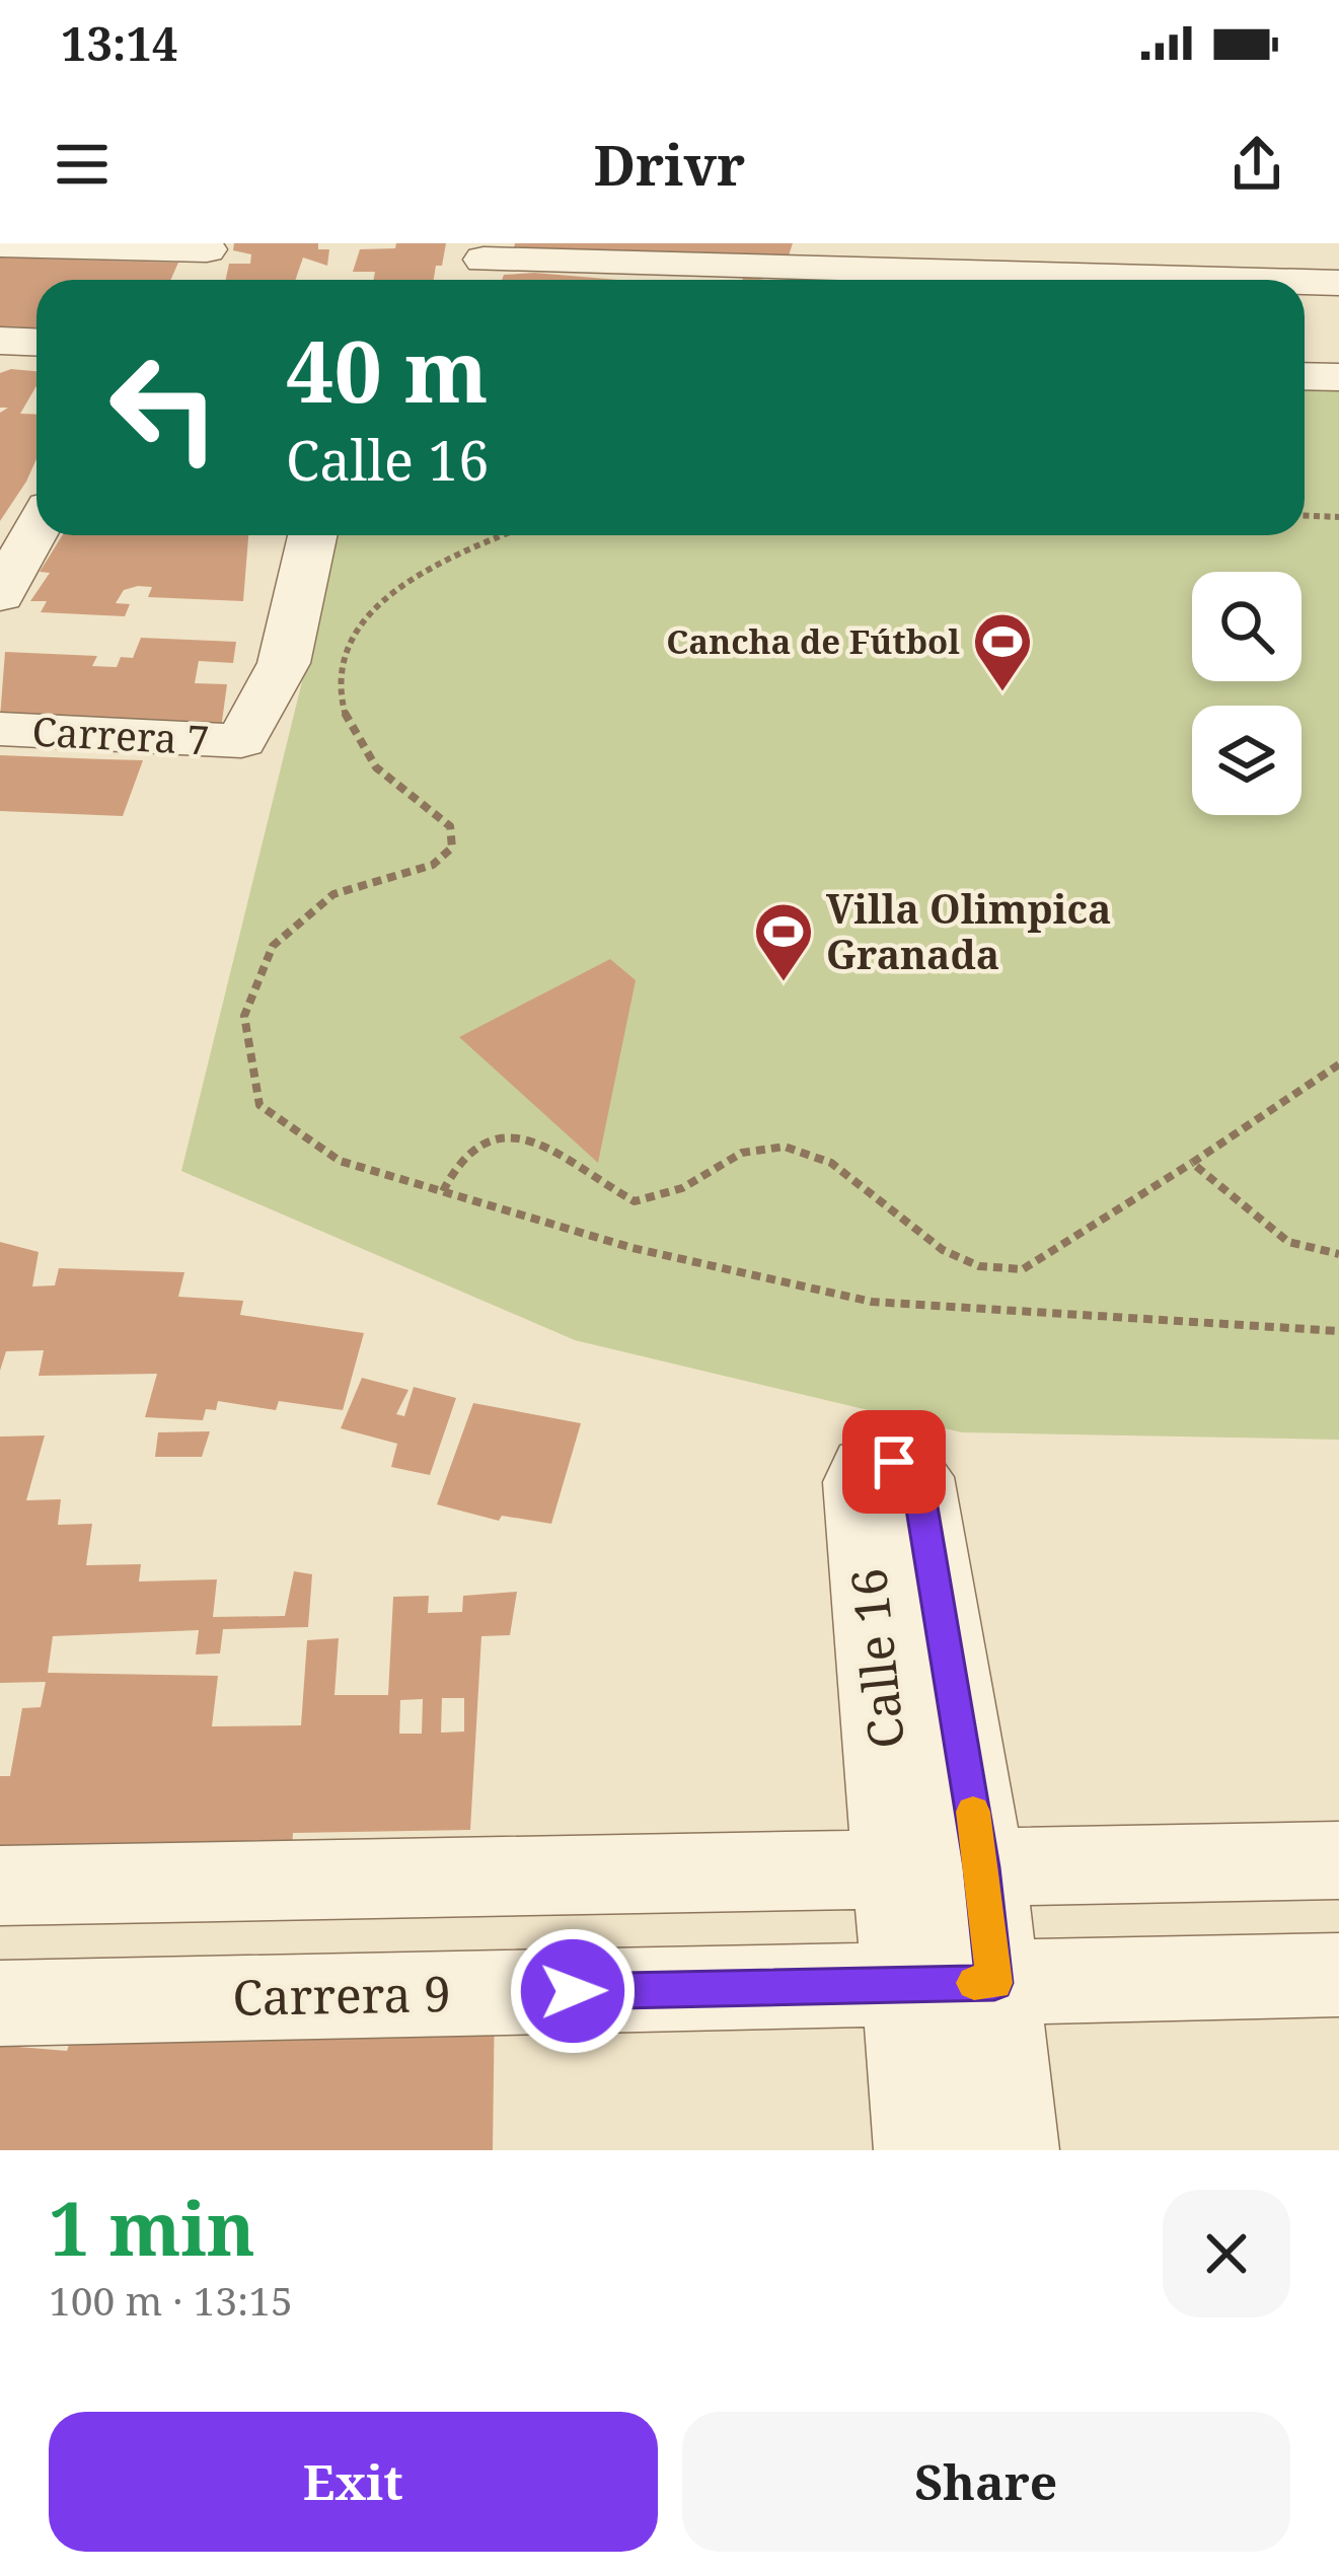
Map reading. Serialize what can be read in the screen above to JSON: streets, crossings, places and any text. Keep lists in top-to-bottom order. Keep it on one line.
{"streets":{"street":["Carrera 7","Carrera 9"]},"places":{"sports":["Cancha de Fútbol","Villa Olimpica Granada"]},"page":{"status":"13:14","header":"Drivr","turn":["40 m","Calle 16"],"heading":["1 min","100 m · 13:15"],"buttons":["Exit","Share"]}}
